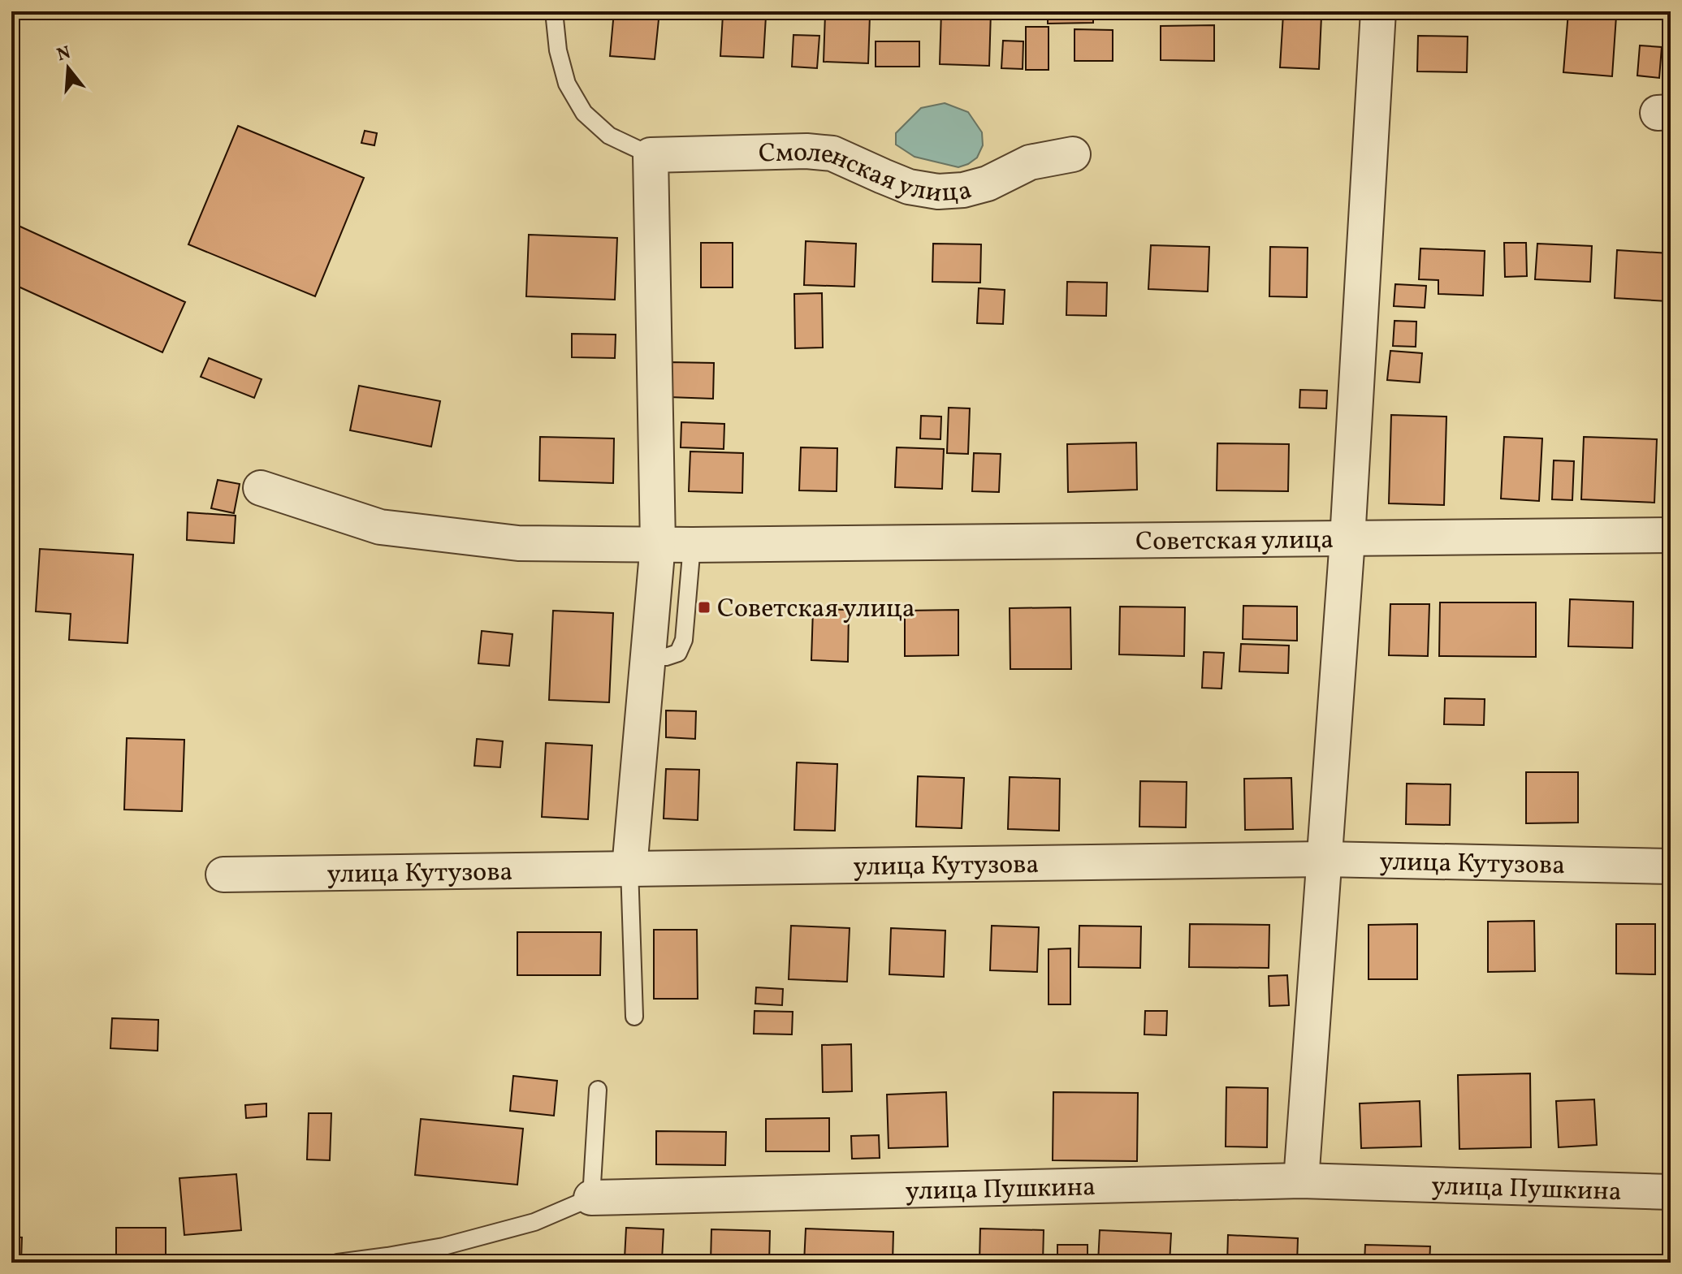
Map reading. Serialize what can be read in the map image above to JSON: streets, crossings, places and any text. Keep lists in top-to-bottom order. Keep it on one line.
{"streets":{"street":["Смоленская улица","Советская улица","улица Кутузова","улица Пушкина"]},"places":{"transit":["Советская улица"]},"north":"top"}
